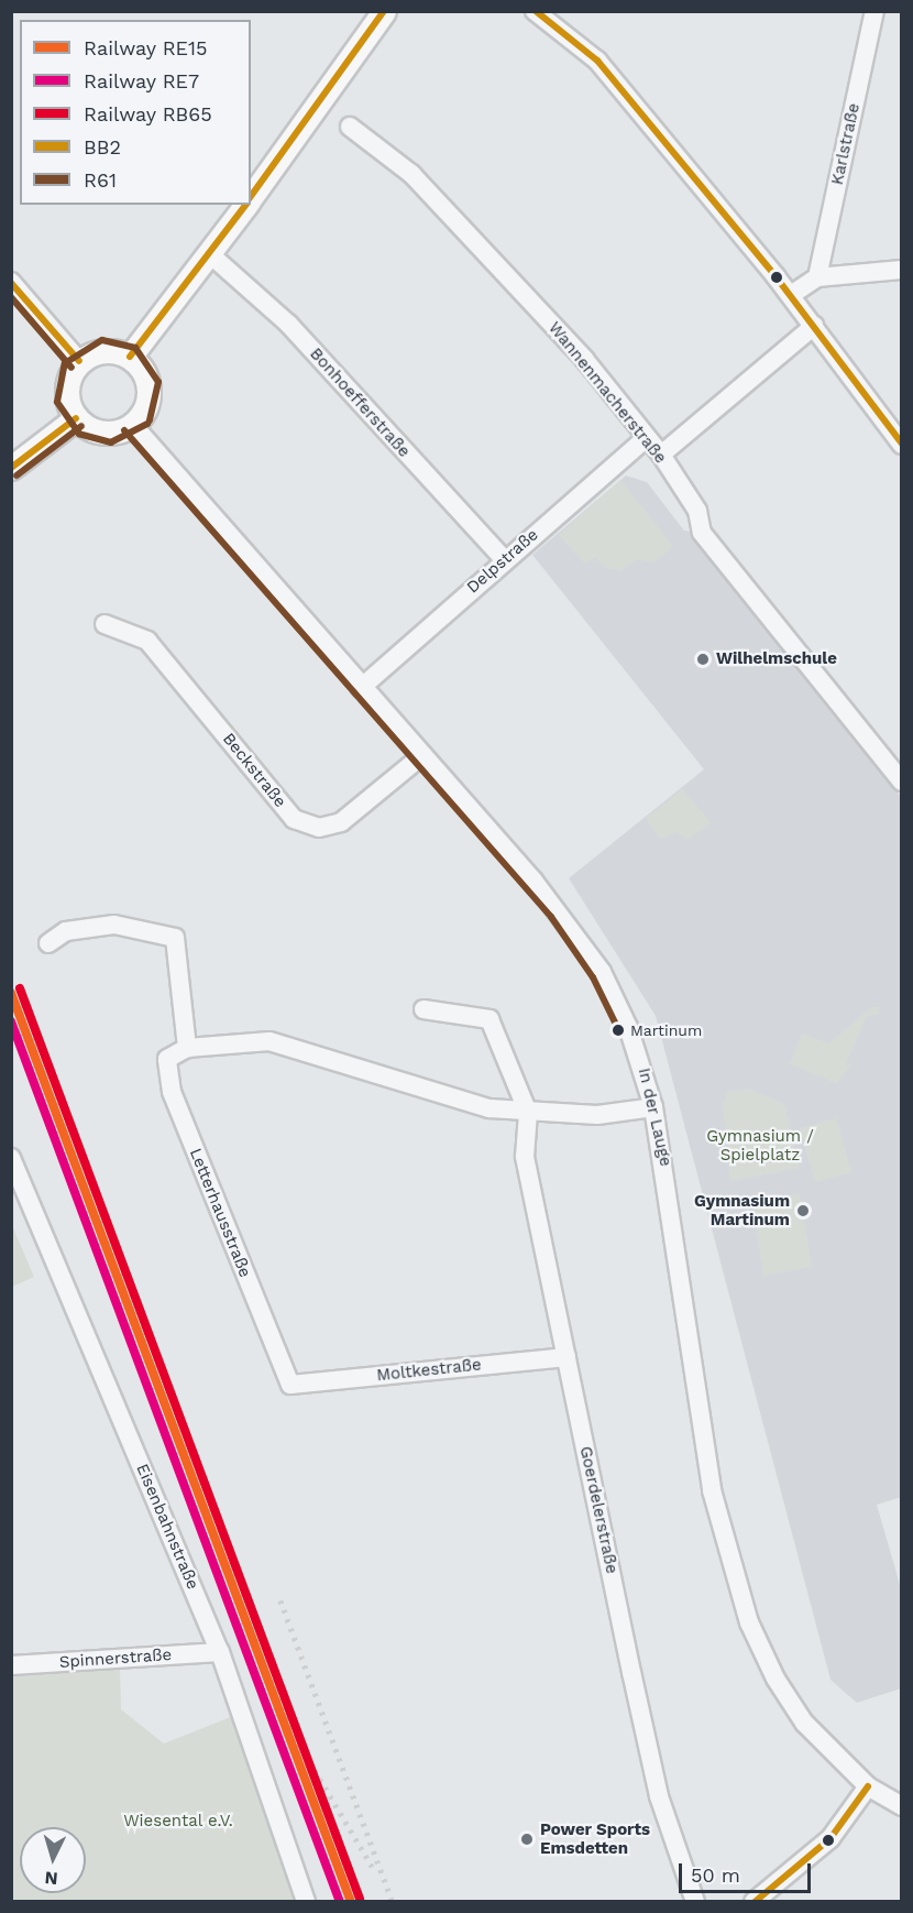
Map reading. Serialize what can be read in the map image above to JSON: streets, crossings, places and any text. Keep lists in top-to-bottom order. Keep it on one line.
{"streets":{"street":["Karlstraße","Wannenmacherstraße","Bonhoefferstraße","Delpstraße","Beckstraße","In der Lauge","Letterhausstraße","Moltkestraße","Goerdelerstraße","Eisenbahnstraße","Spinnerstraße"]},"crossings":[["Wannenmacherstraße","Delpstraße"],["Bonhoefferstraße","Delpstraße"],["Delpstraße","In der Lauge"],["Beckstraße","In der Lauge"],["Letterhausstraße","Moltkestraße"],["Moltkestraße","Goerdelerstraße"],["Eisenbahnstraße","Spinnerstraße"]],"parks":["Gymnasium / Spielplatz","Wiesental e.V."],"places":["Wilhelmschule","Martinum","Gymnasium Martinum","Power Sports Emsdetten"],"lines":["transit line BB2","transit line R61","rail line RB65","rail line RE15","rail line RE7"],"legend":["Railway RE15","Railway RE7","Railway RB65","BB2","R61"],"scale_bar":"50 m","north":"bottom"}
